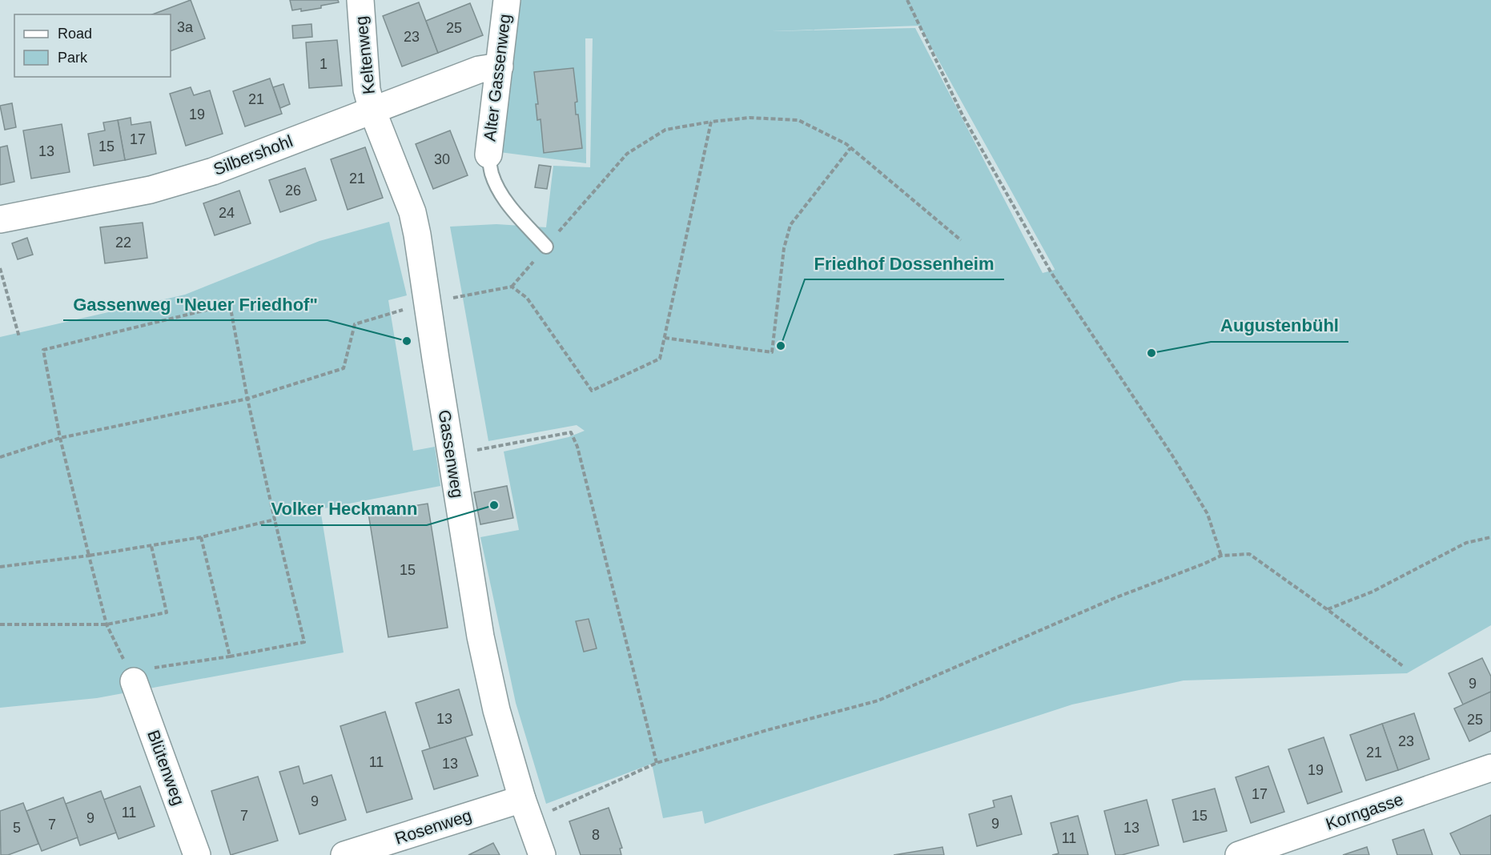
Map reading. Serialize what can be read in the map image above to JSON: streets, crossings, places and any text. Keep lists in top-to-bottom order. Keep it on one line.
{"streets":{"street":["Keltenweg","Alter Gassenweg","Silbershohl","Gassenweg","Blütenweg","Korngasse","Rosenweg"]},"crossings":[["Keltenweg","Silbershohl"],["Keltenweg","Gassenweg"],["Alter Gassenweg","Silbershohl"],["Silbershohl","Gassenweg"],["Gassenweg","Rosenweg"]],"places":["Gassenweg \"Neuer Friedhof\"","Friedhof Dossenheim","Augustenbühl","Volker Heckmann"],"house_numbers":["3a","25","23","1","21","19","17","15","13","30","21","26","24","22","15","9","13","25","23","21","11","13","19","17","9","11","7","15","9","9","7","5","13","8","11"],"legend":["Road","Park"]}
